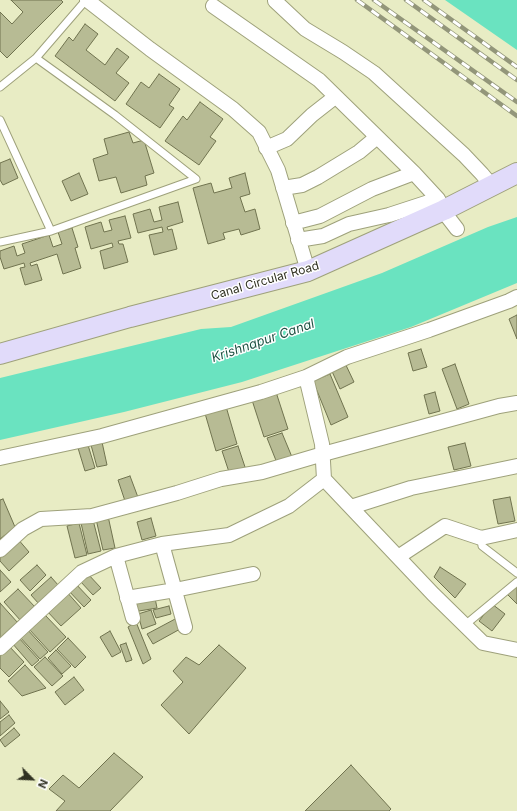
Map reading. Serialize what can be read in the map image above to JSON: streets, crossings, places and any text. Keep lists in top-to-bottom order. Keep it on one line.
{"streets":{"main road":["Canal Circular Road"]},"water":["Krishnapur Canal"],"north":"bottom right"}
